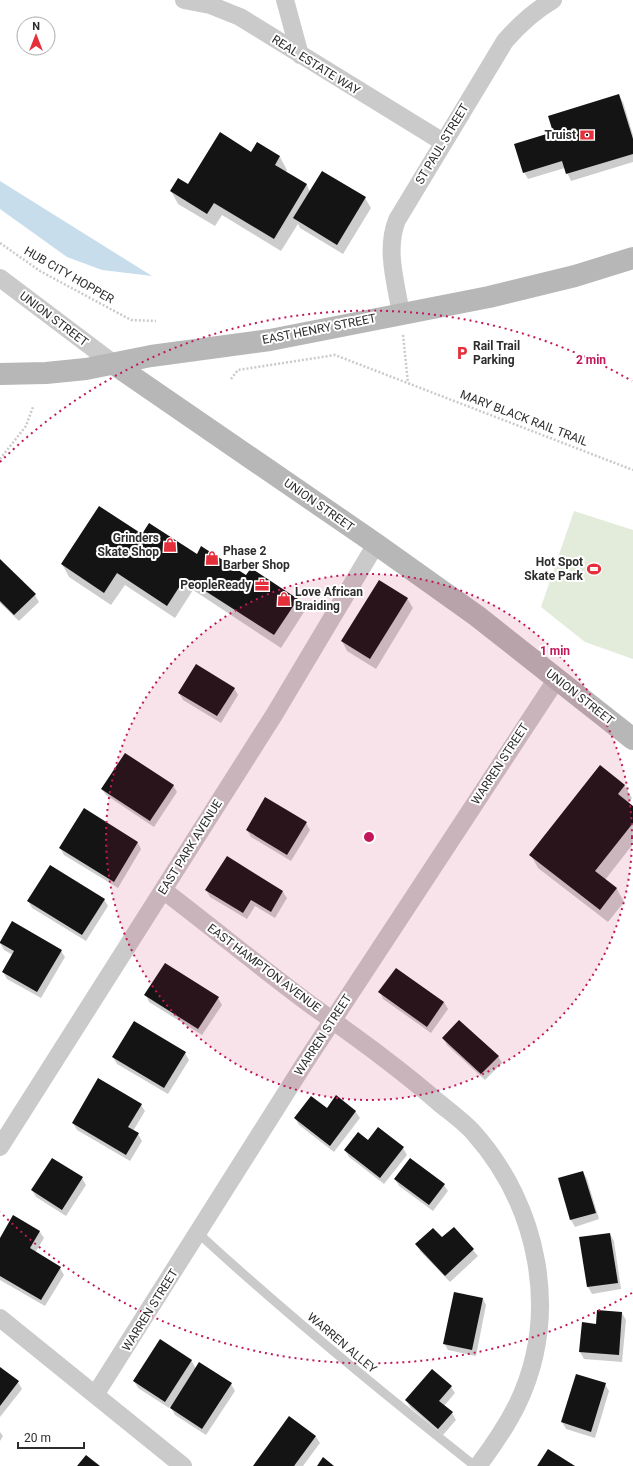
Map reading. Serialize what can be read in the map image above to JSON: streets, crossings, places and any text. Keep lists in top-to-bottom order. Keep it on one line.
{"streets":{"main road":["UNION STREET","EAST HENRY STREET"],"street":["REAL ESTATE WAY","ST PAUL STREET","WARREN STREET","EAST PARK AVENUE","EAST HAMPTON AVENUE"],"lane":["WARREN ALLEY"],"path":["HUB CITY HOPPER","MARY BLACK RAIL TRAIL"]},"crossings":[["REAL ESTATE WAY","ST PAUL STREET"],["ST PAUL STREET","EAST HENRY STREET"],["UNION STREET","EAST HENRY STREET"],["UNION STREET","WARREN STREET"],["UNION STREET","EAST PARK AVENUE"],["WARREN STREET","EAST HAMPTON AVENUE"],["WARREN STREET","WARREN ALLEY"],["EAST PARK AVENUE","EAST HAMPTON AVENUE"]],"places":{"bank":["Truist"],"parking":["Rail Trail Parking"],"shop":["Grinders Skate Shop","Phase 2 Barber Shop","Love African Braiding"],"sports":["Hot Spot Skate Park"],"office":["PeopleReady"]},"scale_bar":"20 m","north":"top","rings":["2 min","1 min"]}
